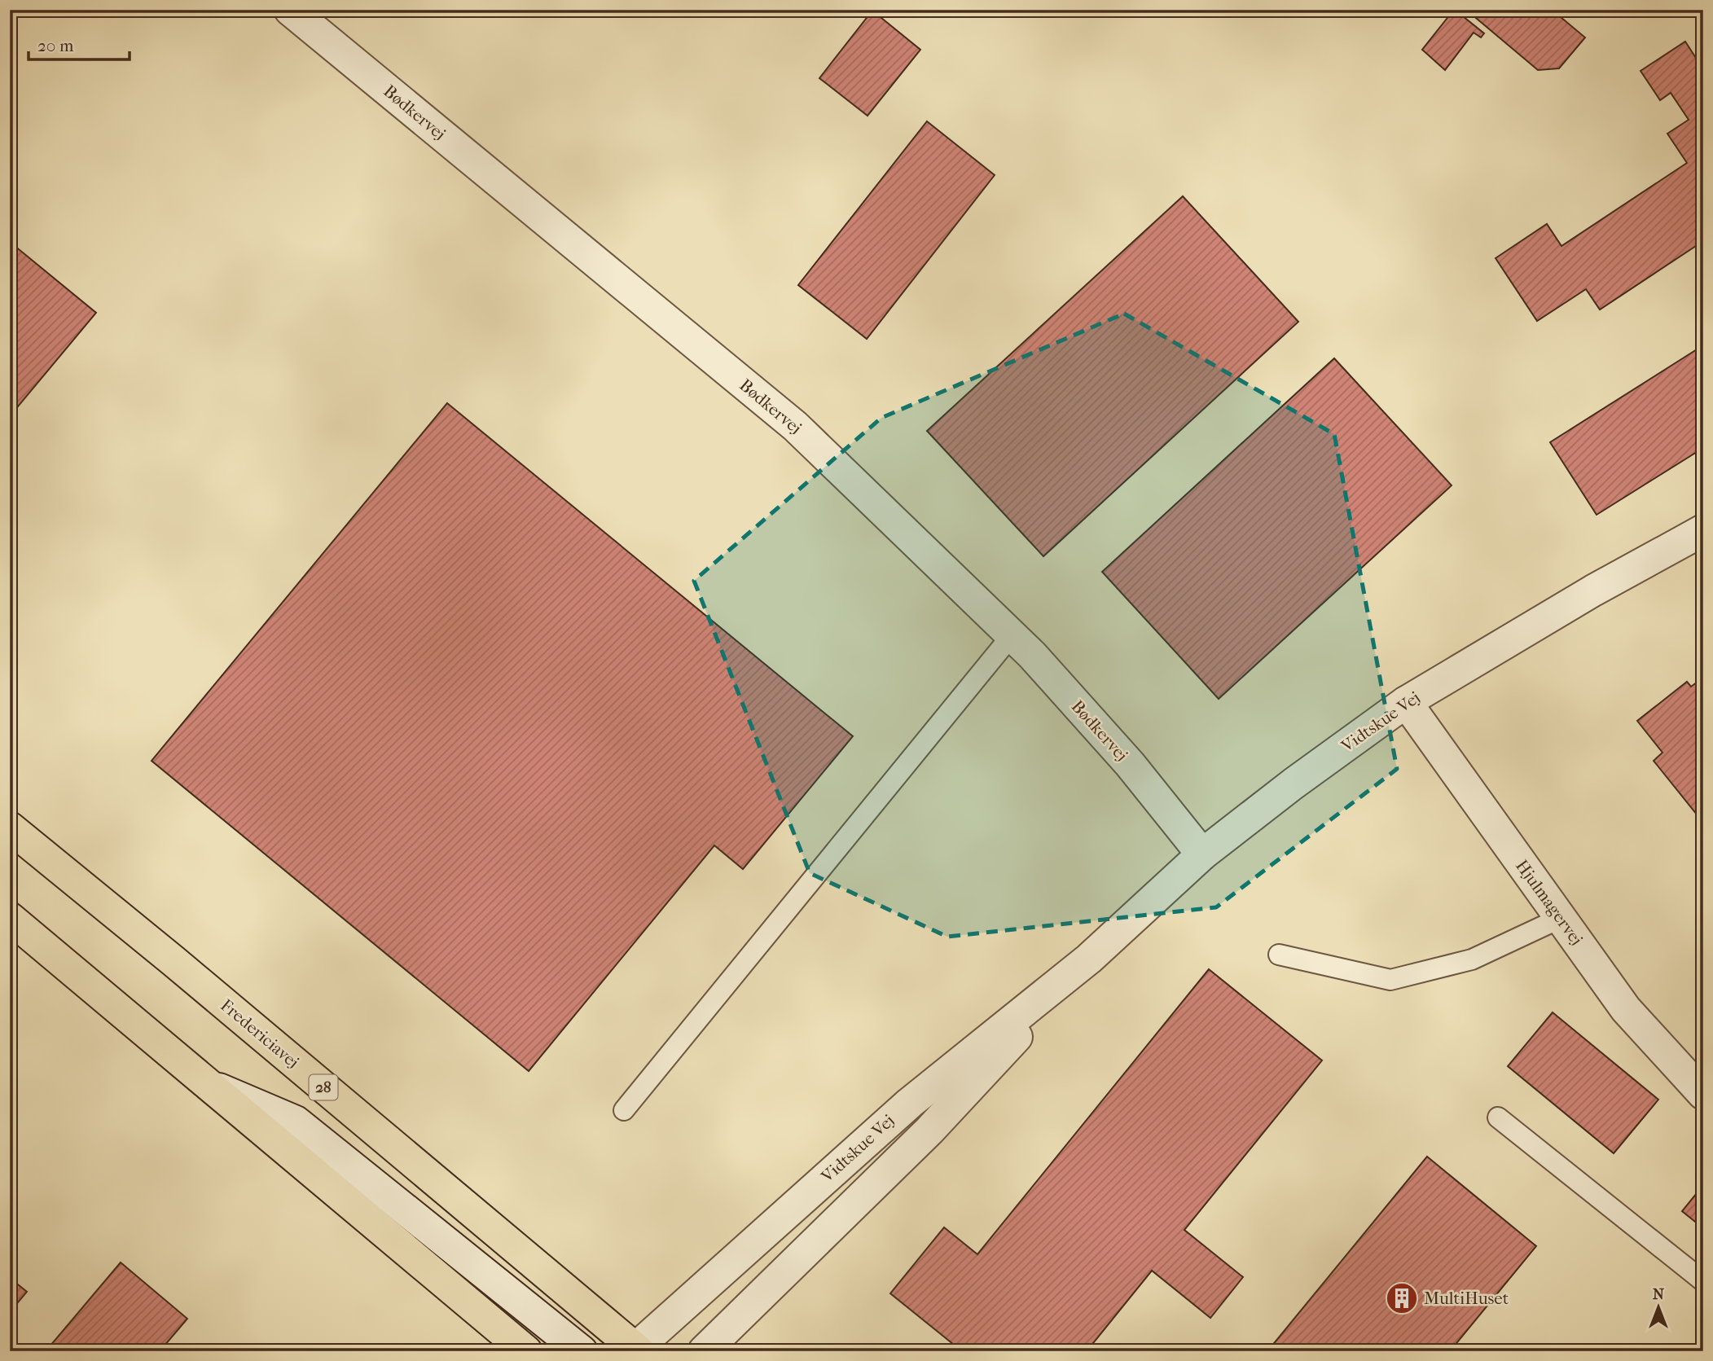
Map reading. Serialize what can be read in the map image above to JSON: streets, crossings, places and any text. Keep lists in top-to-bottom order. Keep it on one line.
{"streets":{"main road":["Fredericiavej","28"],"street":["Bødkervej","Vidtskue Vej","Hjulmagervej"]},"crossings":[["Bødkervej","Vidtskue Vej"],["Vidtskue Vej","Hjulmagervej"],["Vidtskue Vej","Fredericiavej"]],"places":{"building":["MultiHuset"]},"scale_bar":"20 m","north":"top"}
